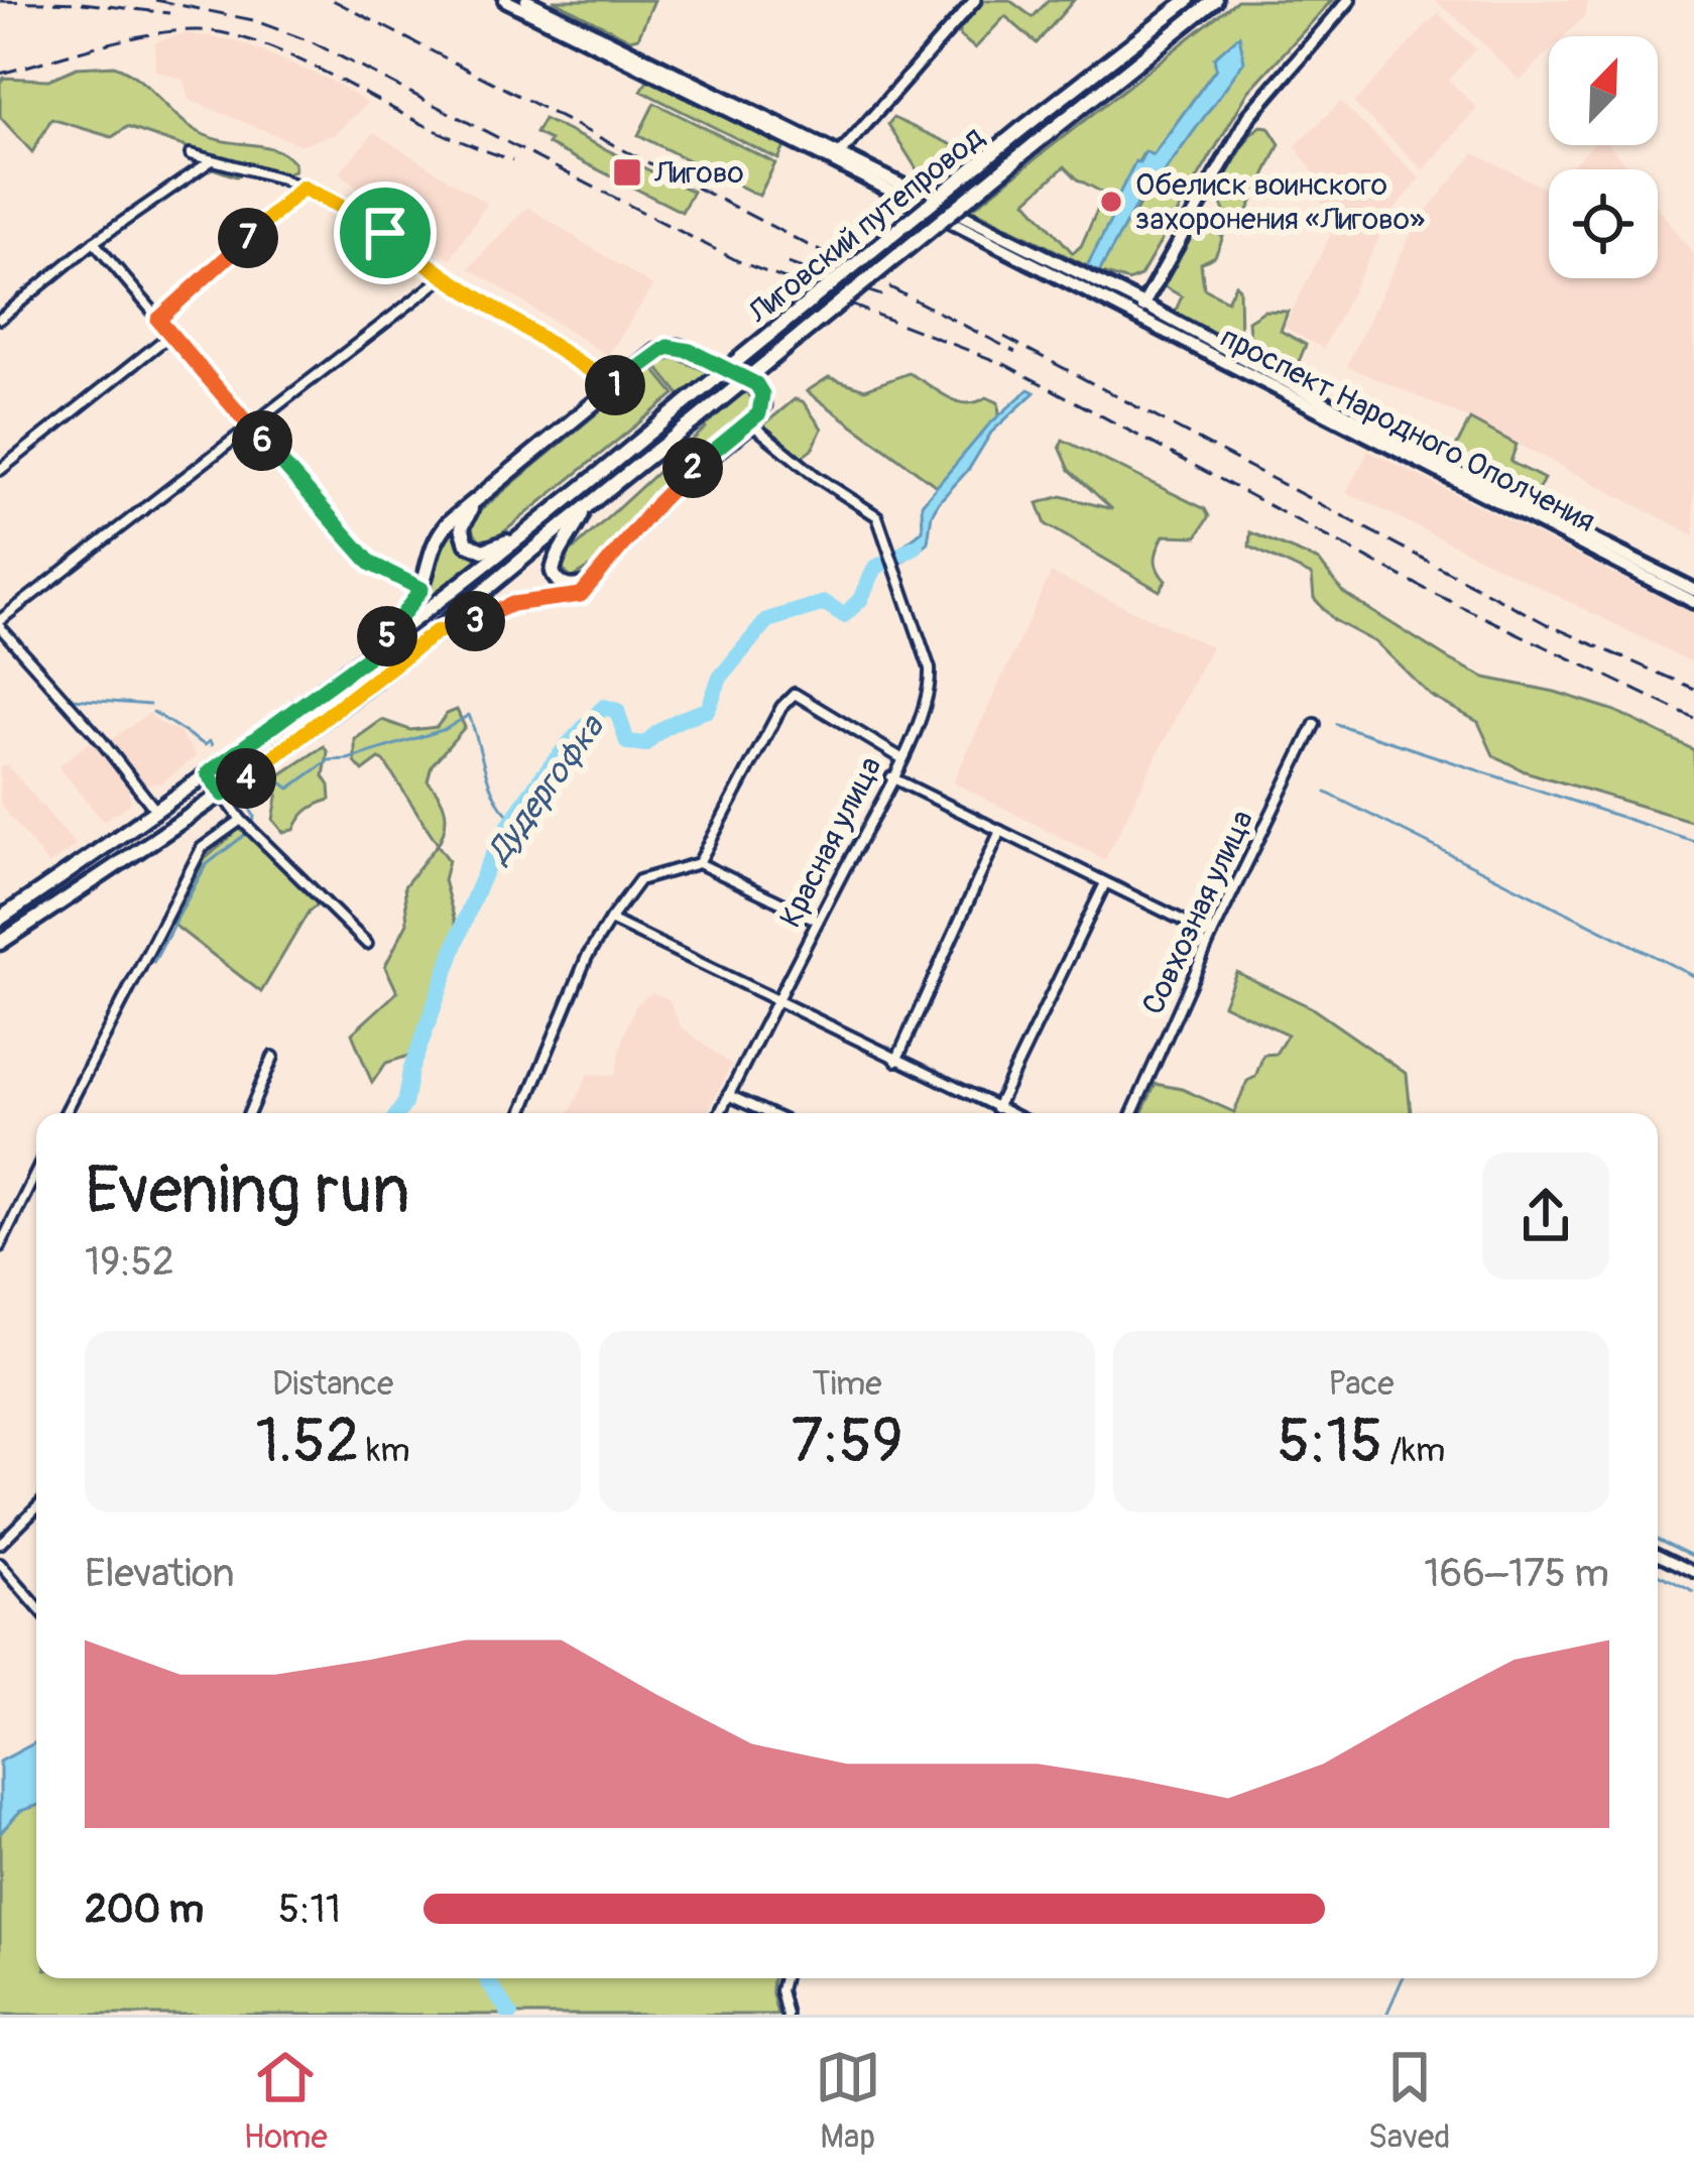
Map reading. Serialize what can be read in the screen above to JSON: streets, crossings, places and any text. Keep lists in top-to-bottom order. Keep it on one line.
{"streets":{"main road":["Лиговский путепровод","проспект Народного Ополчения"],"street":["Красная улица","Совхозная улица"]},"water":["Дудергофка"],"places":{"transit":["Лигово"],"other":["Обелиск воинского захоронения «Лигово»"]},"north":"top right","page":{"pins":["7","1","6","2","3","5","4"],"heading":["Evening run","19:52"],"stats":[["Distance","1.52 km"],["Time","7:59"],["Pace","5:15 /km"]],"chart":["Elevation","166–175 m"],"list":[{"name":"200 m","note":"5:11"}],"tabs":["Home","Map","Saved"]}}
